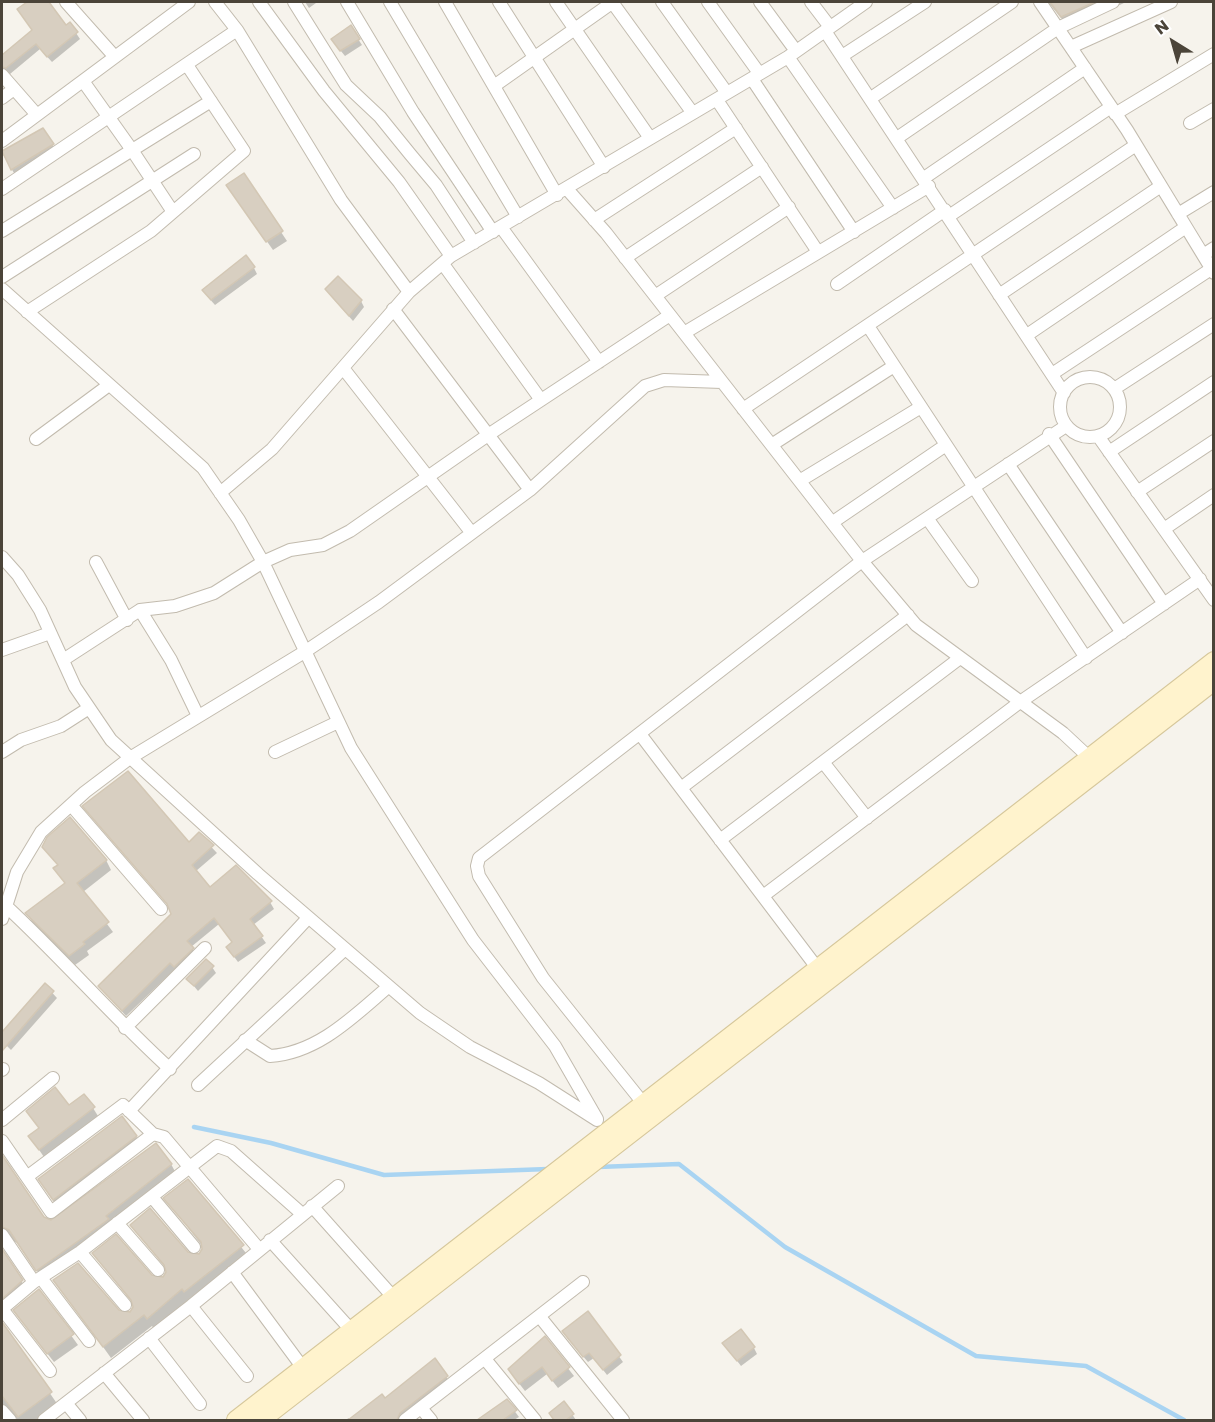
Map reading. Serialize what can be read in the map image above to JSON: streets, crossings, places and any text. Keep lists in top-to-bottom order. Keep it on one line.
{"north":"top left"}
